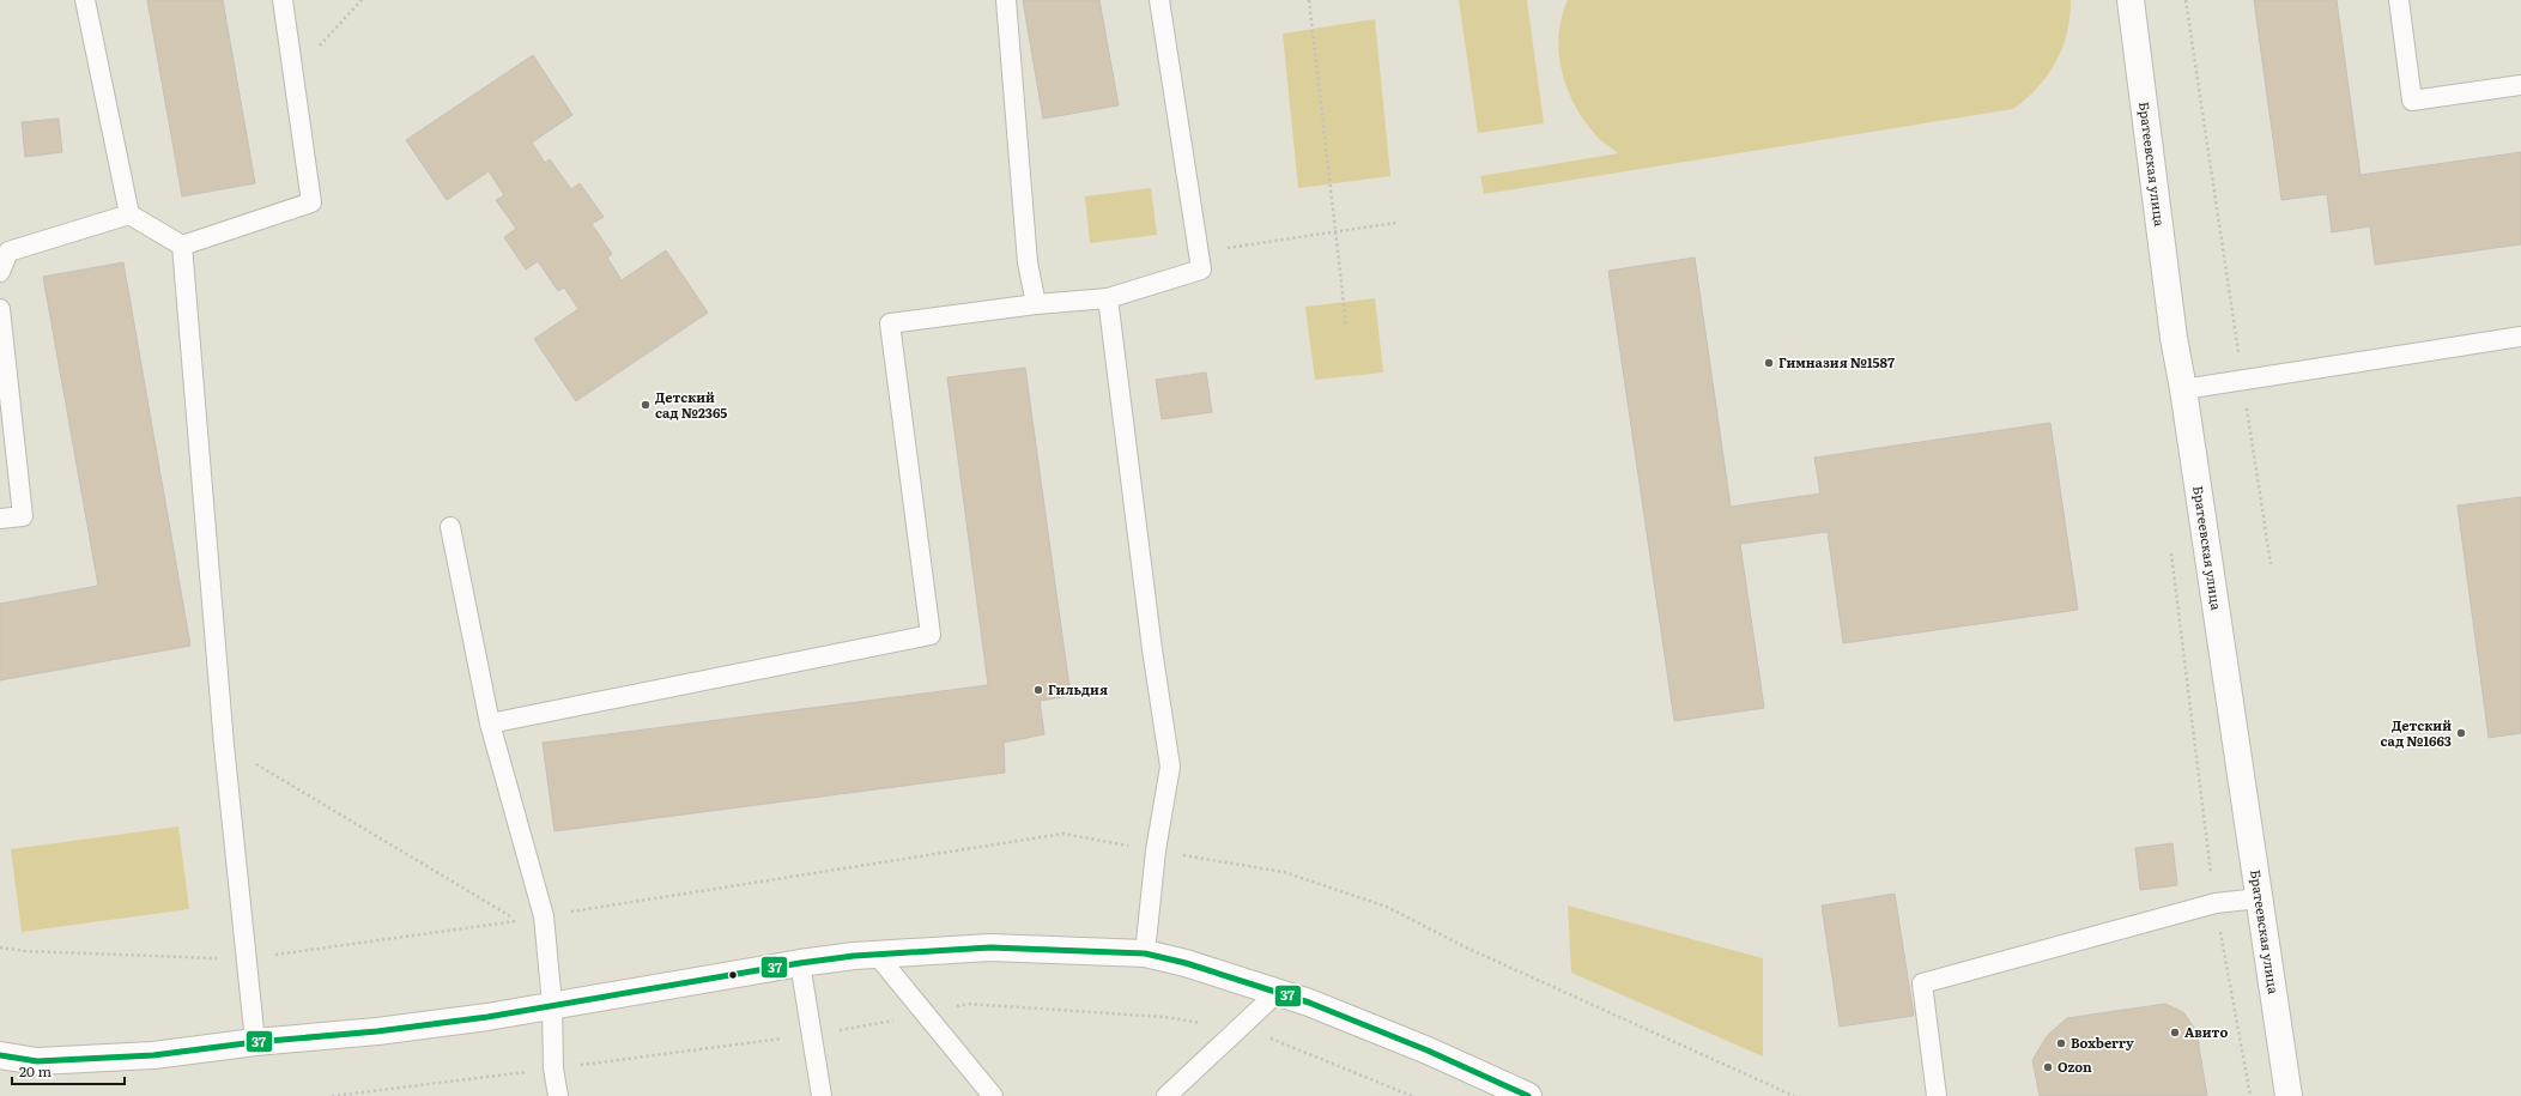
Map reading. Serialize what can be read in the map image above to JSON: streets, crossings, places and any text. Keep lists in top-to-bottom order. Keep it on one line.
{"streets":{"street":["Братеевская улица"]},"places":["Гимназия №1587","Детский сад №2365","Гильдия","Детский сад №1663","Авито","Boxberry","Ozon"],"lines":["transit line 37"],"scale_bar":"20 m"}
